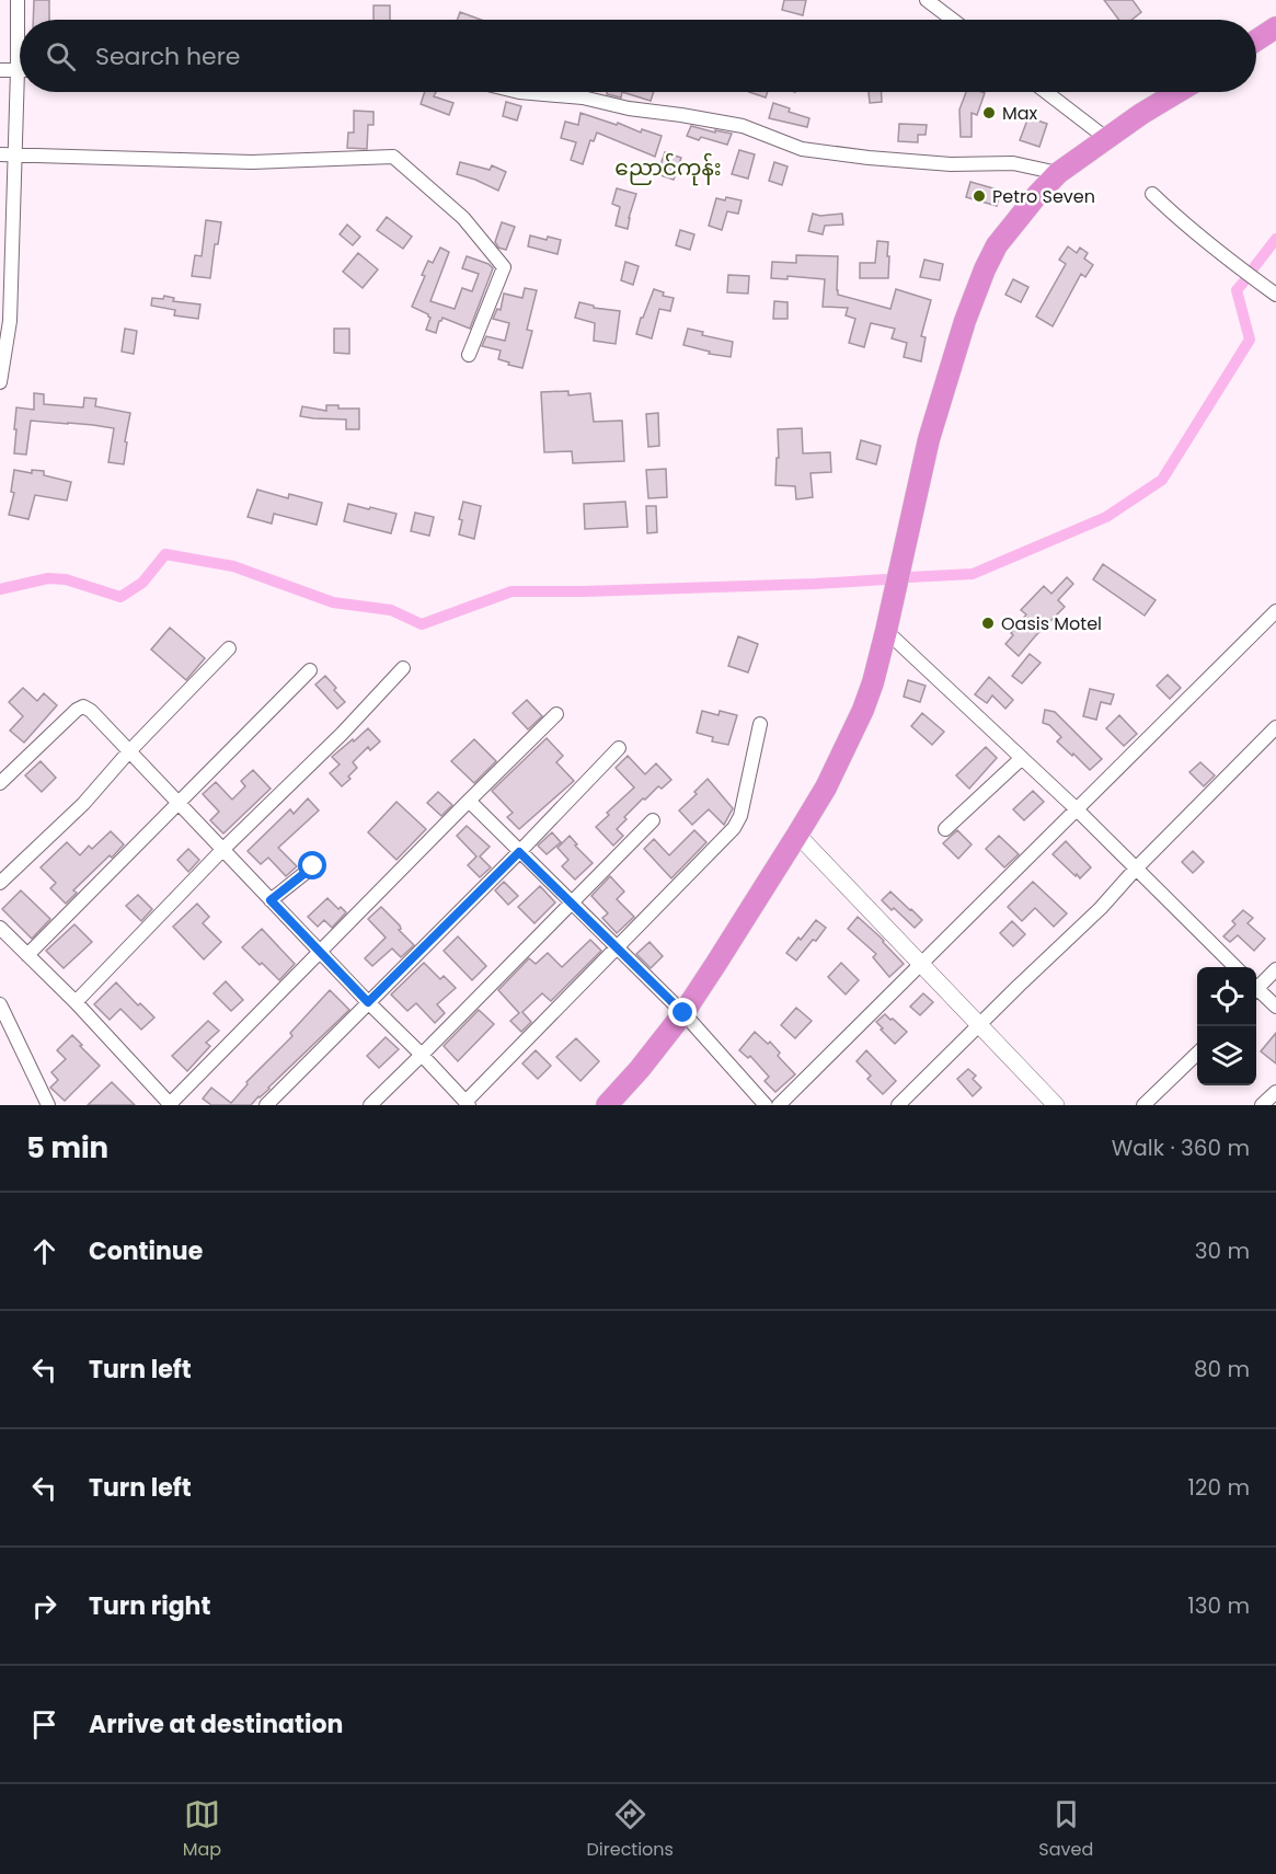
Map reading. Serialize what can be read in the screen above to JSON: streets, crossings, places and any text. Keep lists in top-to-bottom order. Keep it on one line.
{"districts":["ညောင်ကုန်း"],"places":["Max","Petro Seven","Oasis Motel"],"page":{"search":"Search here","heading":["5 min","Walk · 360 m"],"list":[["Continue","30 m"],["Turn left","80 m"],["Turn left","120 m"],["Turn right","130 m"],"Arrive at destination"],"nav":["Map","Directions","Saved"]}}
